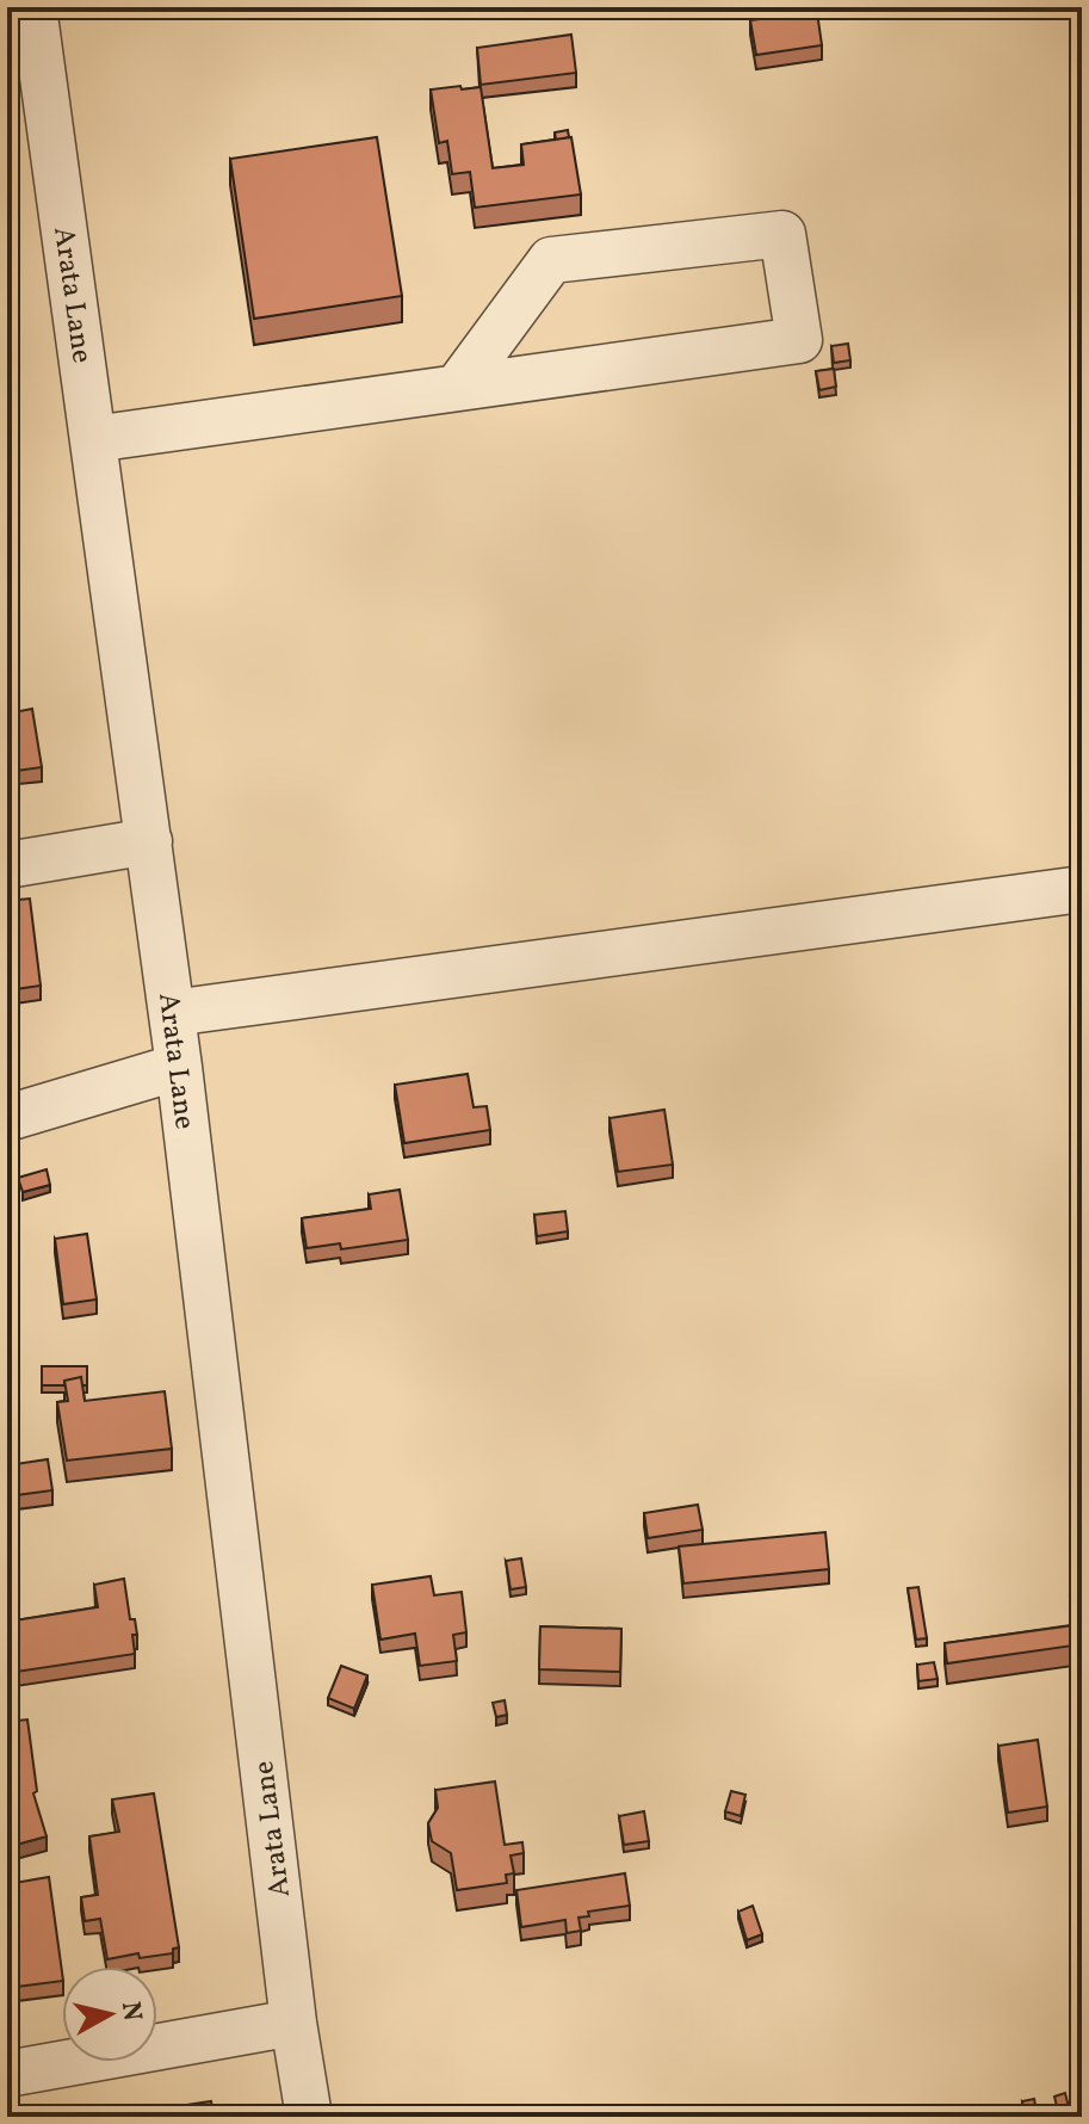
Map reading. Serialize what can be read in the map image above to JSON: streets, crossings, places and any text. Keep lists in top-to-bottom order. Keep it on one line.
{"streets":{"street":["Arata Lane"]},"north":"right"}
